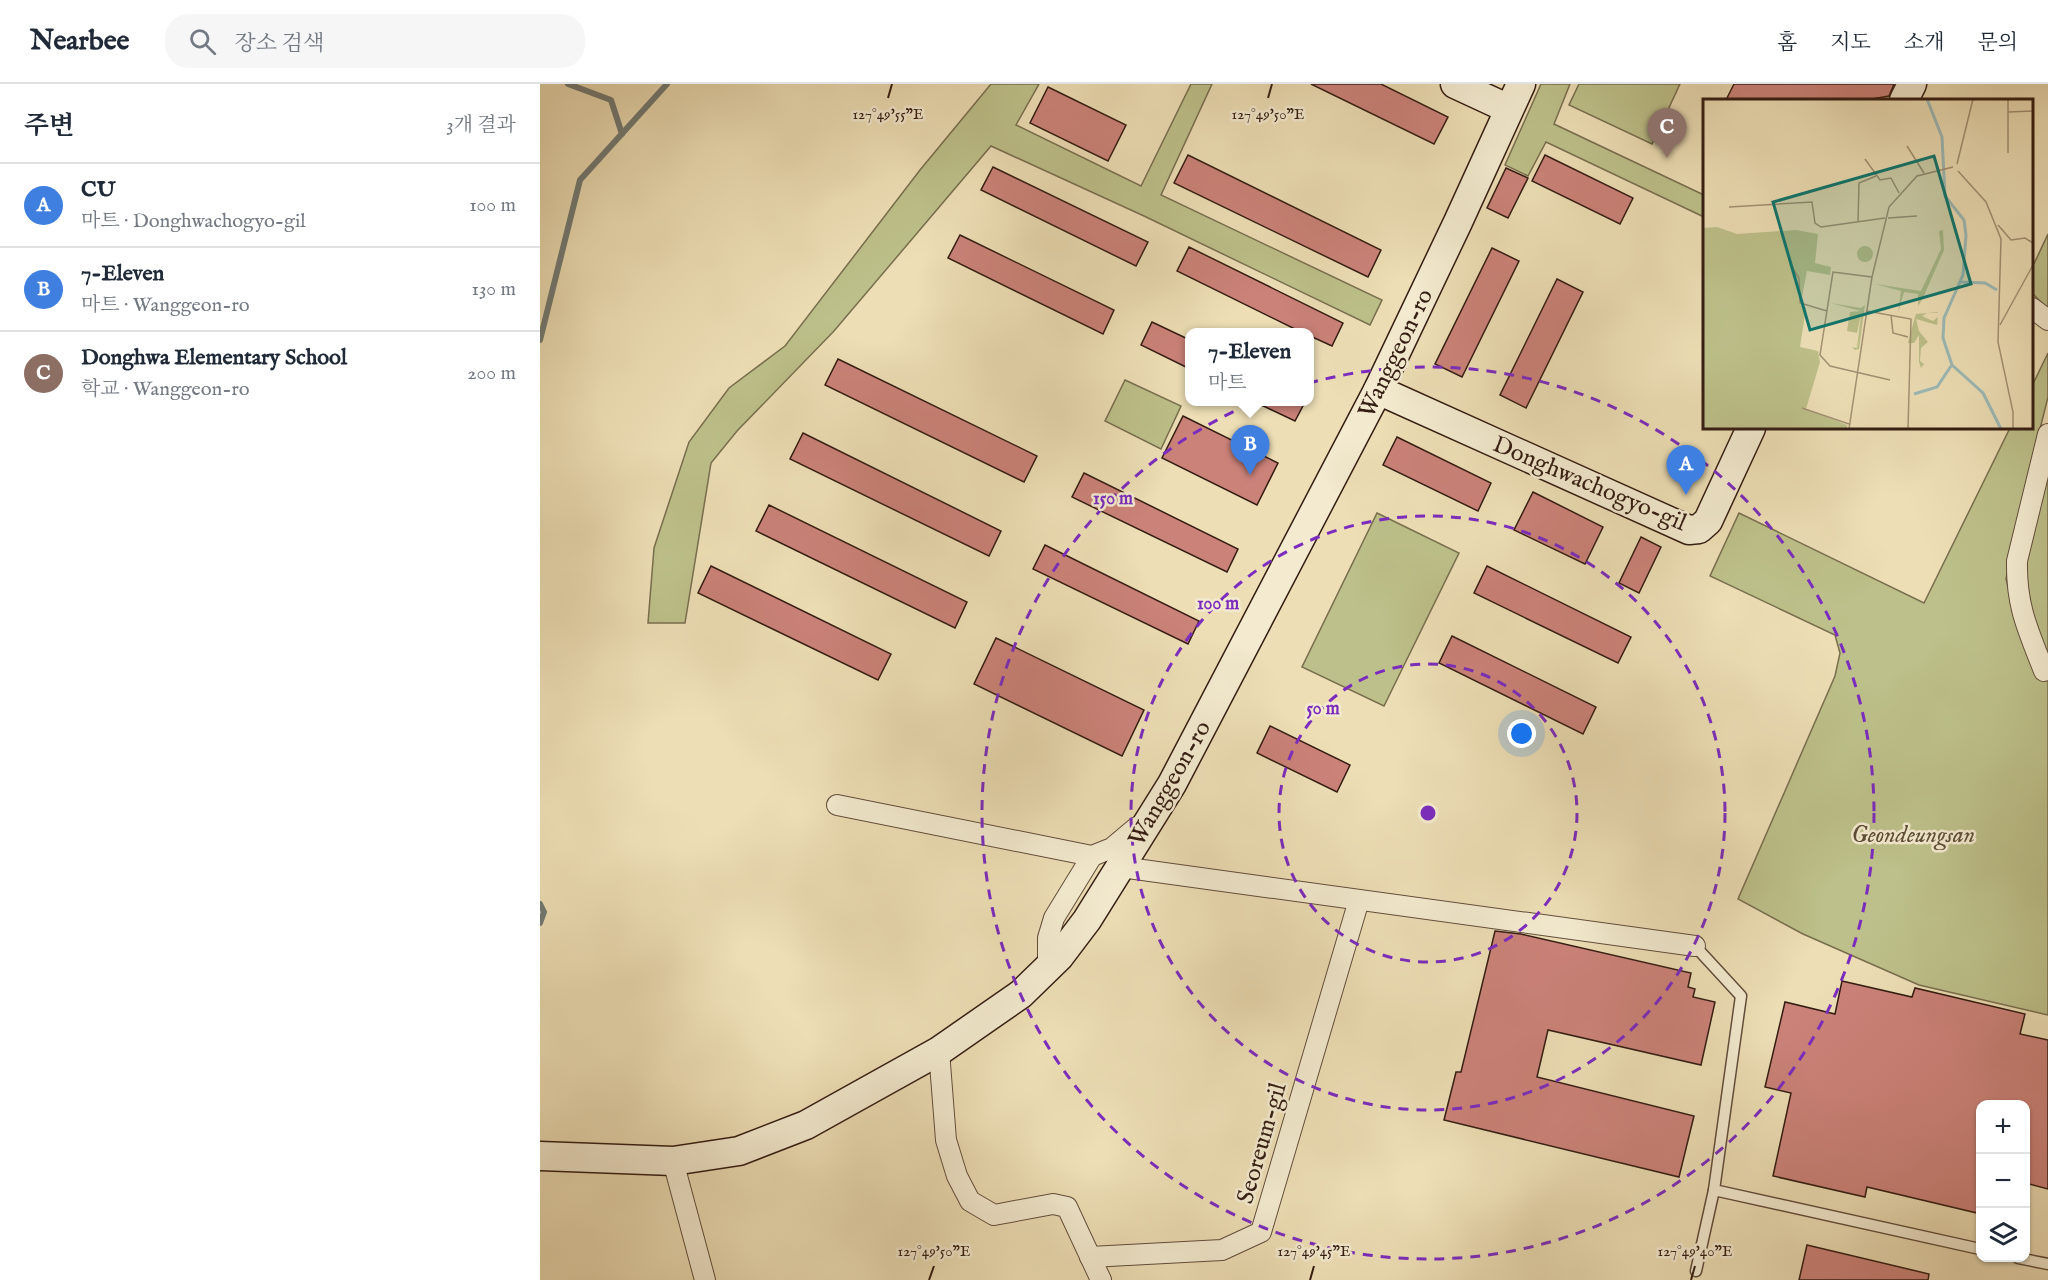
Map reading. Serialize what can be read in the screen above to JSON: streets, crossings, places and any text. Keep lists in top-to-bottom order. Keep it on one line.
{"streets":{"street":["Wanggeon-ro","Donghwachogyo-gil","Seoreum-gil"]},"crossings":[["Wanggeon-ro","Donghwachogyo-gil"]],"parks":["Geondeungsan"],"page":{"header":"Nearbee","search":"장소 검색","nav":["홈","지도","소개","문의"],"heading":["주변","3개 결과"],"pins":["C","B","A"],"list":[{"mark":"A","name":"CU","note":"마트 · Donghwachogyo-gil","value":"100 m"},{"mark":"B","name":"7-Eleven","note":"마트 · Wanggeon-ro","value":"130 m"},{"mark":"C","name":"Donghwa Elementary School","note":"학교 · Wanggeon-ro","value":"200 m"}],"popup":["7-Eleven","마트"],"map_buttons":["+","−"]},"coordinates":["127°49'55\"E","127°49'50\"E","127°49'45\"E","127°49'40\"E"],"rings":["150 m","100 m","50 m"]}
